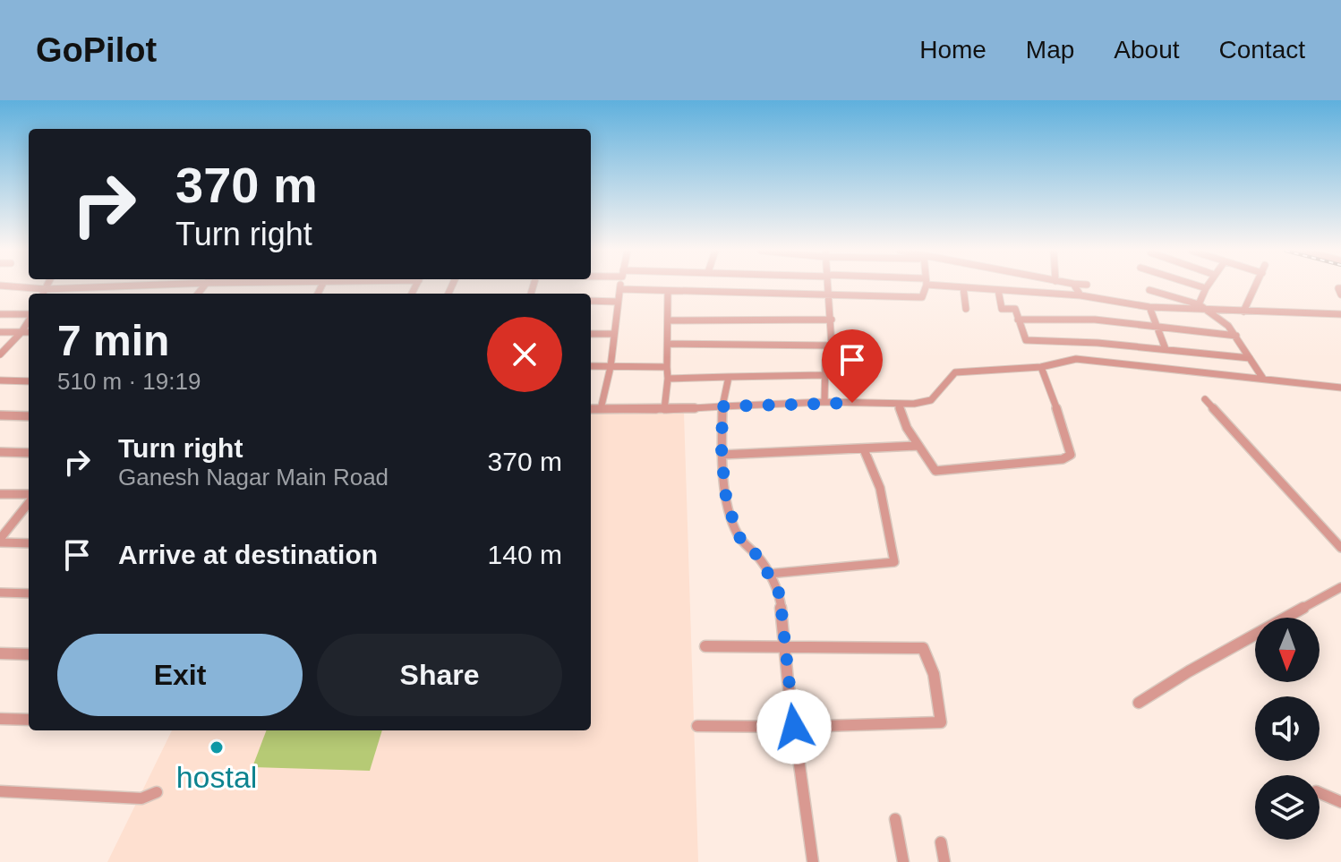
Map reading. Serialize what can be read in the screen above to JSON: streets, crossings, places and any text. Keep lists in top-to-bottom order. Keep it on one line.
{"places":["hostal"],"north":"bottom","page":{"header":"GoPilot","nav":["Home","Map","About","Contact"],"turn":["370 m","Turn right"],"heading":["7 min","510 m · 19:19"],"list":[{"name":"Turn right","note":"Ganesh Nagar Main Road","value":"370 m"},{"name":"Arrive at destination","value":"140 m"}],"buttons":["Exit","Share"]}}
